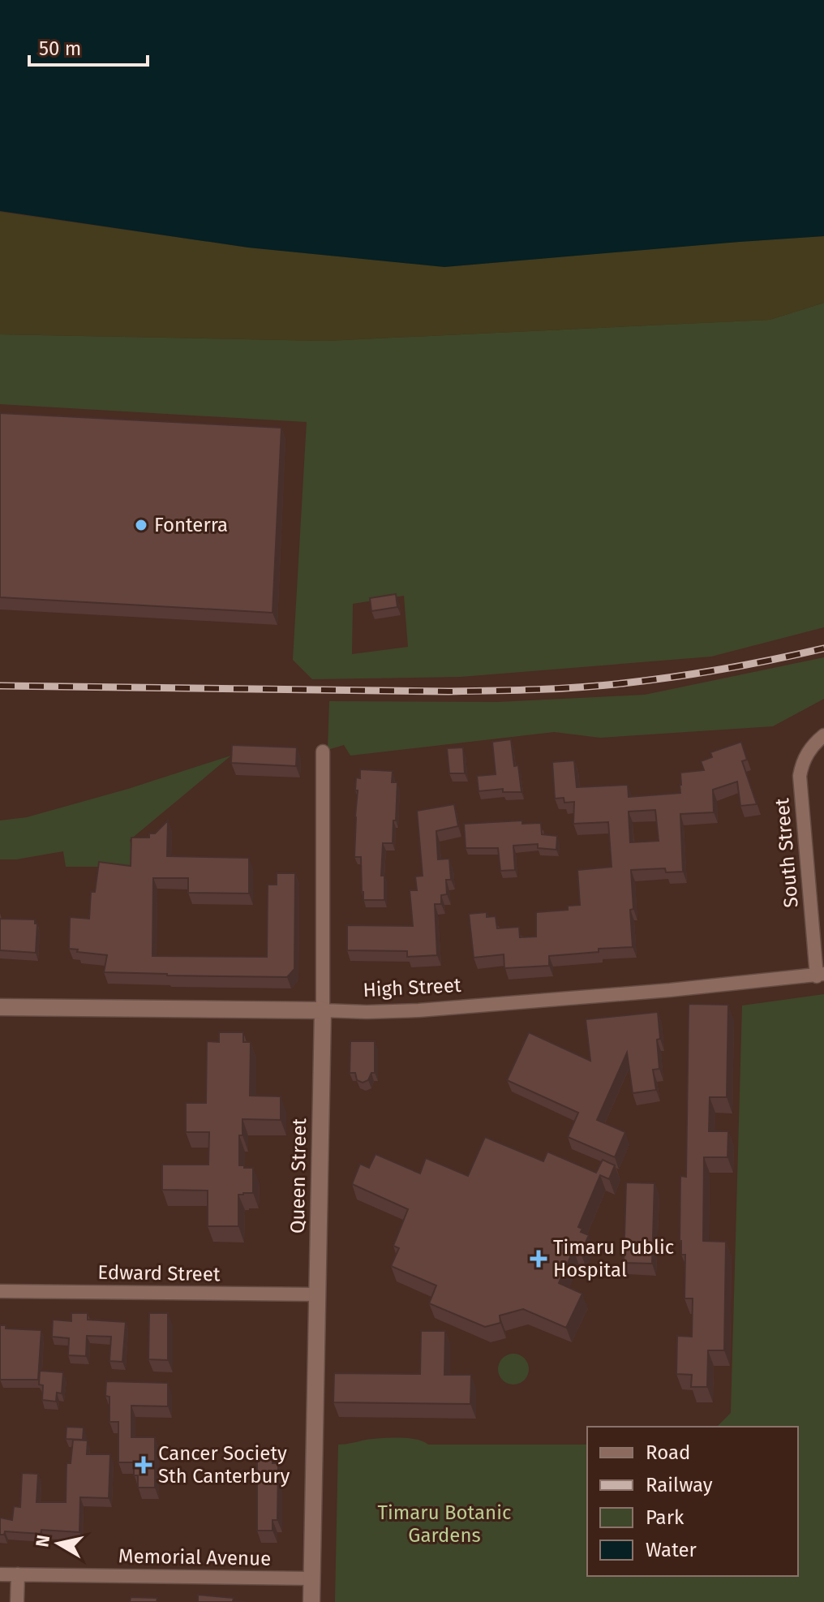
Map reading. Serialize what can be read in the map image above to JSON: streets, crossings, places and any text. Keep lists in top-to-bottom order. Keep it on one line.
{"streets":{"street":["South Street","High Street","Queen Street","Edward Street","Memorial Avenue"]},"crossings":[["South Street","High Street"],["High Street","Queen Street"],["Queen Street","Edward Street"],["Queen Street","Memorial Avenue"]],"parks":["Timaru Botanic Gardens"],"places":{"other":["Fonterra"],"health":["Timaru Public Hospital","Cancer Society Sth Canterbury"]},"legend":["Road","Railway","Park","Water"],"scale_bar":"50 m","north":"left"}
